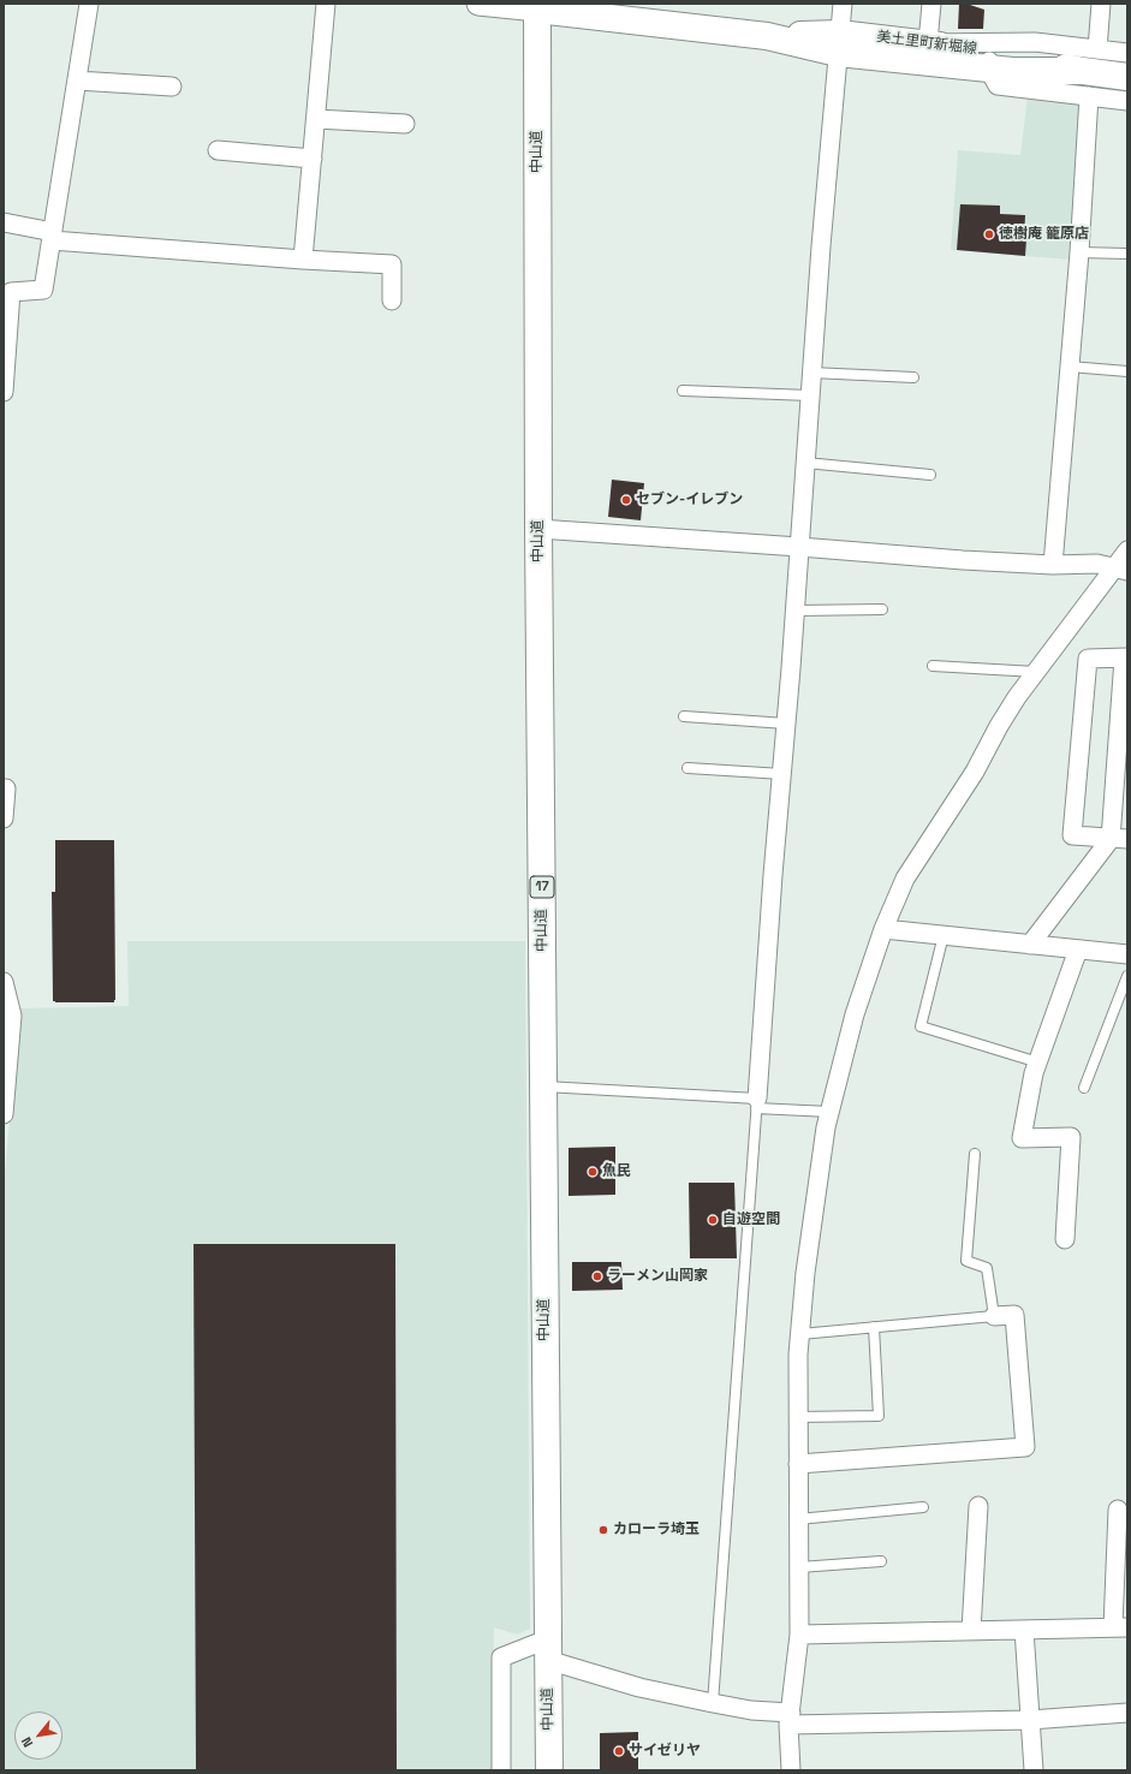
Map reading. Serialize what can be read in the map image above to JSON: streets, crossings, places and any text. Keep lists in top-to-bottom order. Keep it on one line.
{"streets":{"main road":["美土里町新堀線","中山道","17"]},"crossings":[["美土里町新堀線","中山道"]],"places":["徳樹庵 籠原店","セブン-イレブン","魚民","自遊空間","ラーメン山岡家","カローラ埼玉","サイゼリヤ"],"north":"bottom left"}
